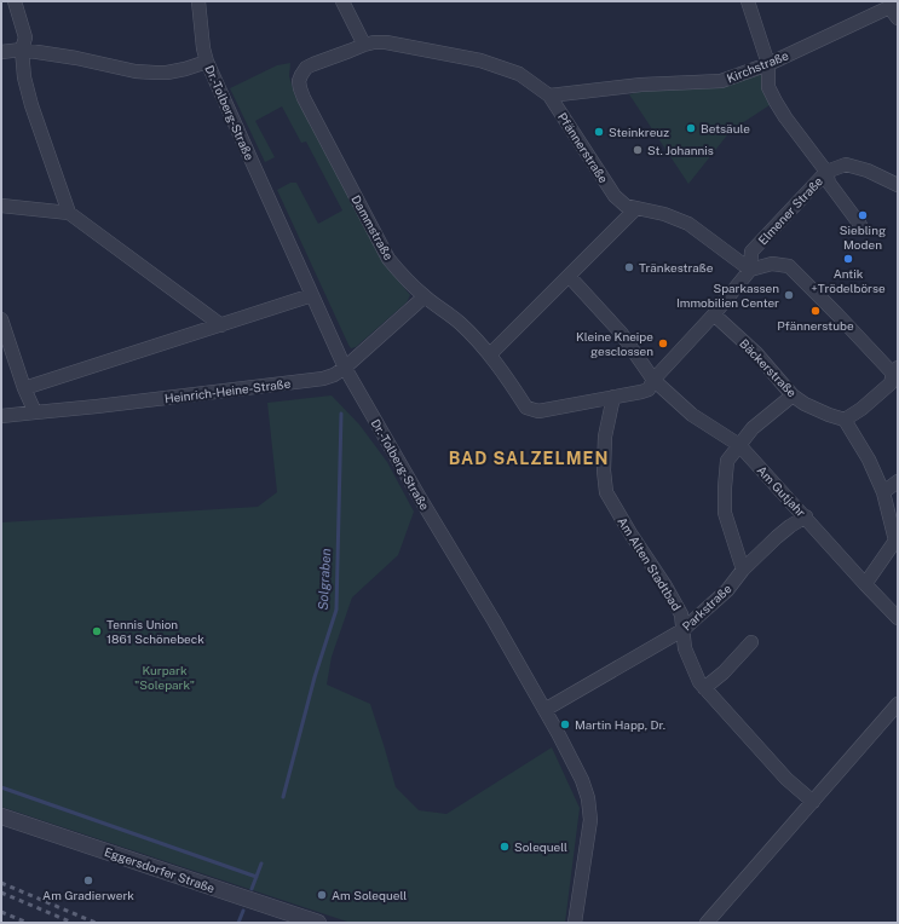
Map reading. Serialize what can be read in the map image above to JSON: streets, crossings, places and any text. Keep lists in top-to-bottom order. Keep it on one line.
{"streets":{"street":["Kirchstraße","Dr.-Tolberg-Straße","Pfännerstraße","Elmener Straße","Dammstraße","Bäckerstraße","Heinrich-Heine-Straße","Am Gutjahr","Am Alten Stadtbad","Parkstraße","Eggersdorfer Straße"]},"crossings":[["Kirchstraße","Pfännerstraße"],["Dr.-Tolberg-Straße","Heinrich-Heine-Straße"],["Dr.-Tolberg-Straße","Parkstraße"],["Pfännerstraße","Elmener Straße"],["Pfännerstraße","Dammstraße"],["Elmener Straße","Dammstraße"],["Elmener Straße","Bäckerstraße"],["Elmener Straße","Am Gutjahr"],["Elmener Straße","Am Alten Stadtbad"],["Dammstraße","Heinrich-Heine-Straße"],["Am Gutjahr","Parkstraße"],["Am Alten Stadtbad","Parkstraße"]],"districts":["BAD SALZELMEN"],"water":["Solgraben"],"parks":["Kurpark \"Solepark\""],"places":["Betsäule","Steinkreuz","St. Johannis","Siebling Moden","Antik +Trödelbörse","Tränkestraße","Sparkassen Immobilien Center","Pfännerstube","Kleine Kneipe gesclossen","Tennis Union 1861 Schönebeck","Martin Happ, Dr.","Solequell","Am Gradierwerk","Am Solequell"]}
